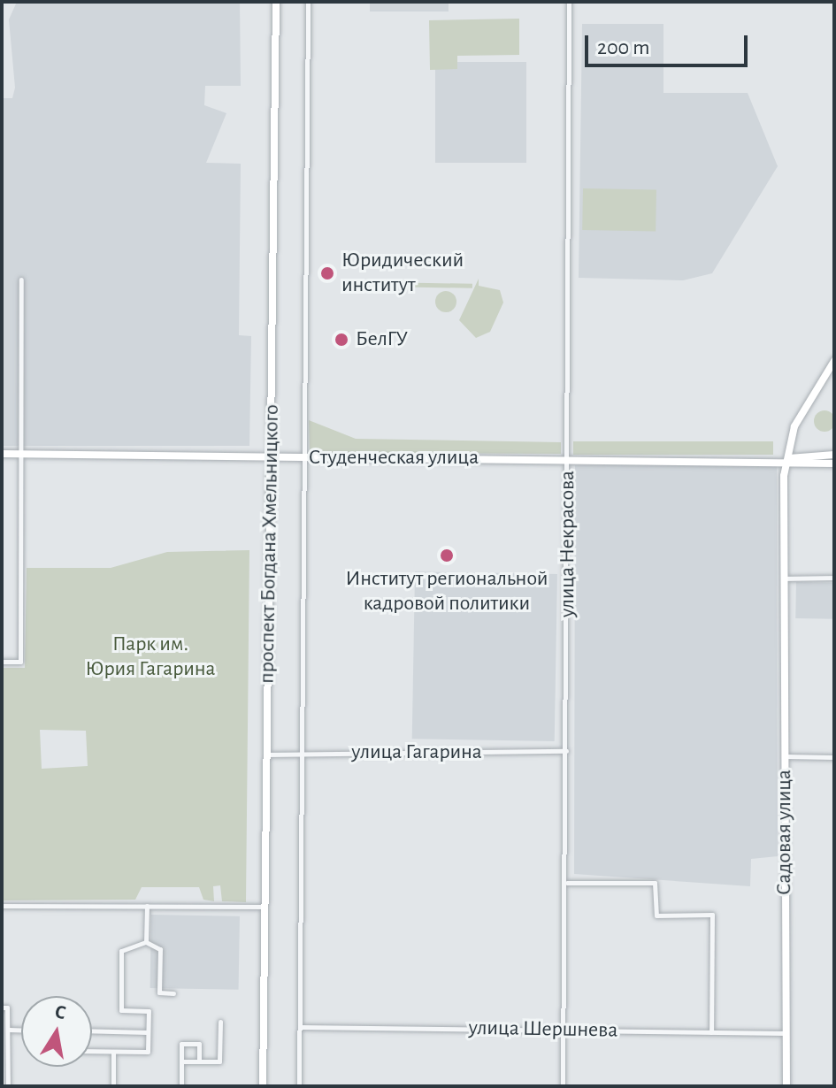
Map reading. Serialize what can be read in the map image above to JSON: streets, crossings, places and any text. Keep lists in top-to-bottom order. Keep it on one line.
{"streets":{"main road":["Студенческая улица","проспект Богдана Хмельницкого","Садовая улица"],"street":["улица Некрасова","улица Гагарина","улица Шершнева"]},"crossings":[["Студенческая улица","проспект Богдана Хмельницкого"],["Студенческая улица","улица Некрасова"],["Студенческая улица","Садовая улица"],["проспект Богдана Хмельницкого","улица Гагарина"],["улица Некрасова","улица Гагарина"],["улица Некрасова","улица Шершнева"],["Садовая улица","улица Шершнева"]],"parks":["Парк им. Юрия Гагарина"],"places":["Юридический институт","БелГУ","Институт региональной кадровой политики"],"scale_bar":"200 m","north":"top"}
